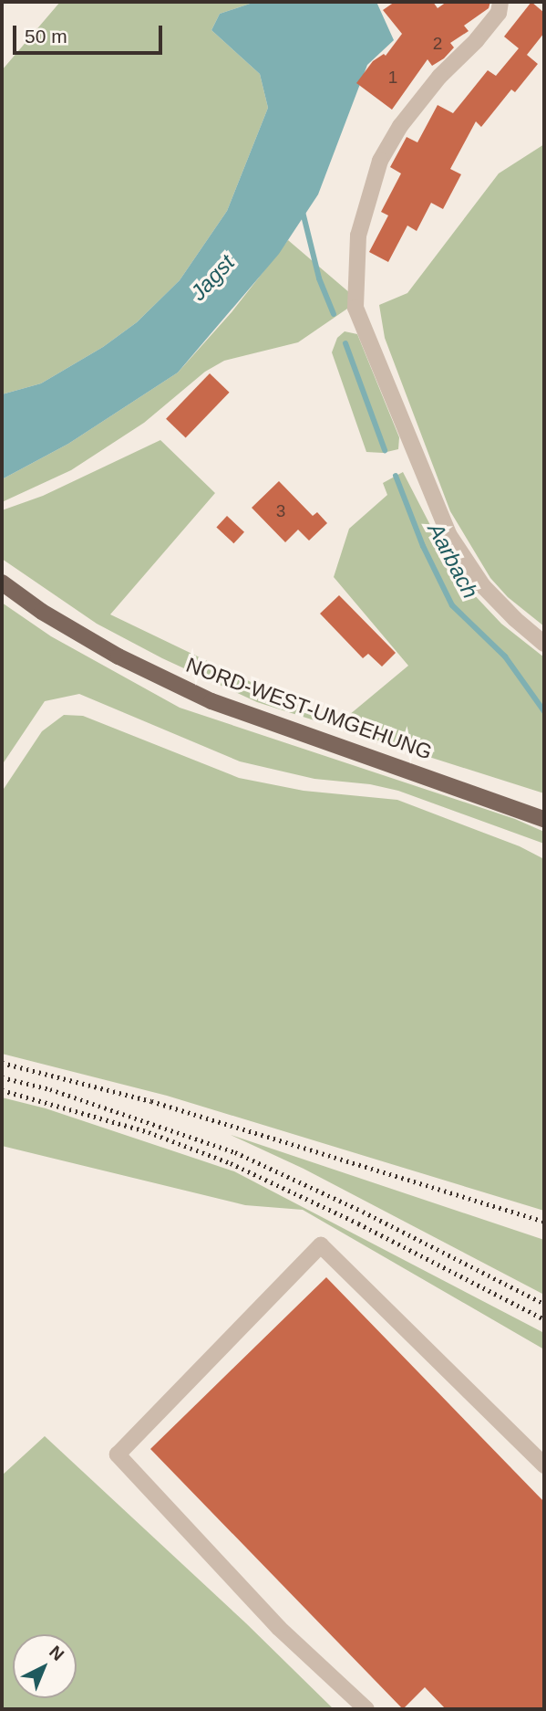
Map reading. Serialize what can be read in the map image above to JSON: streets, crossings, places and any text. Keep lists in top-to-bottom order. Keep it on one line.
{"streets":{"main road":["NORD-WEST-UMGEHUNG"]},"water":["Jagst","Aarbach"],"house_numbers":["2","1","3"],"scale_bar":"50 m","north":"top right"}
